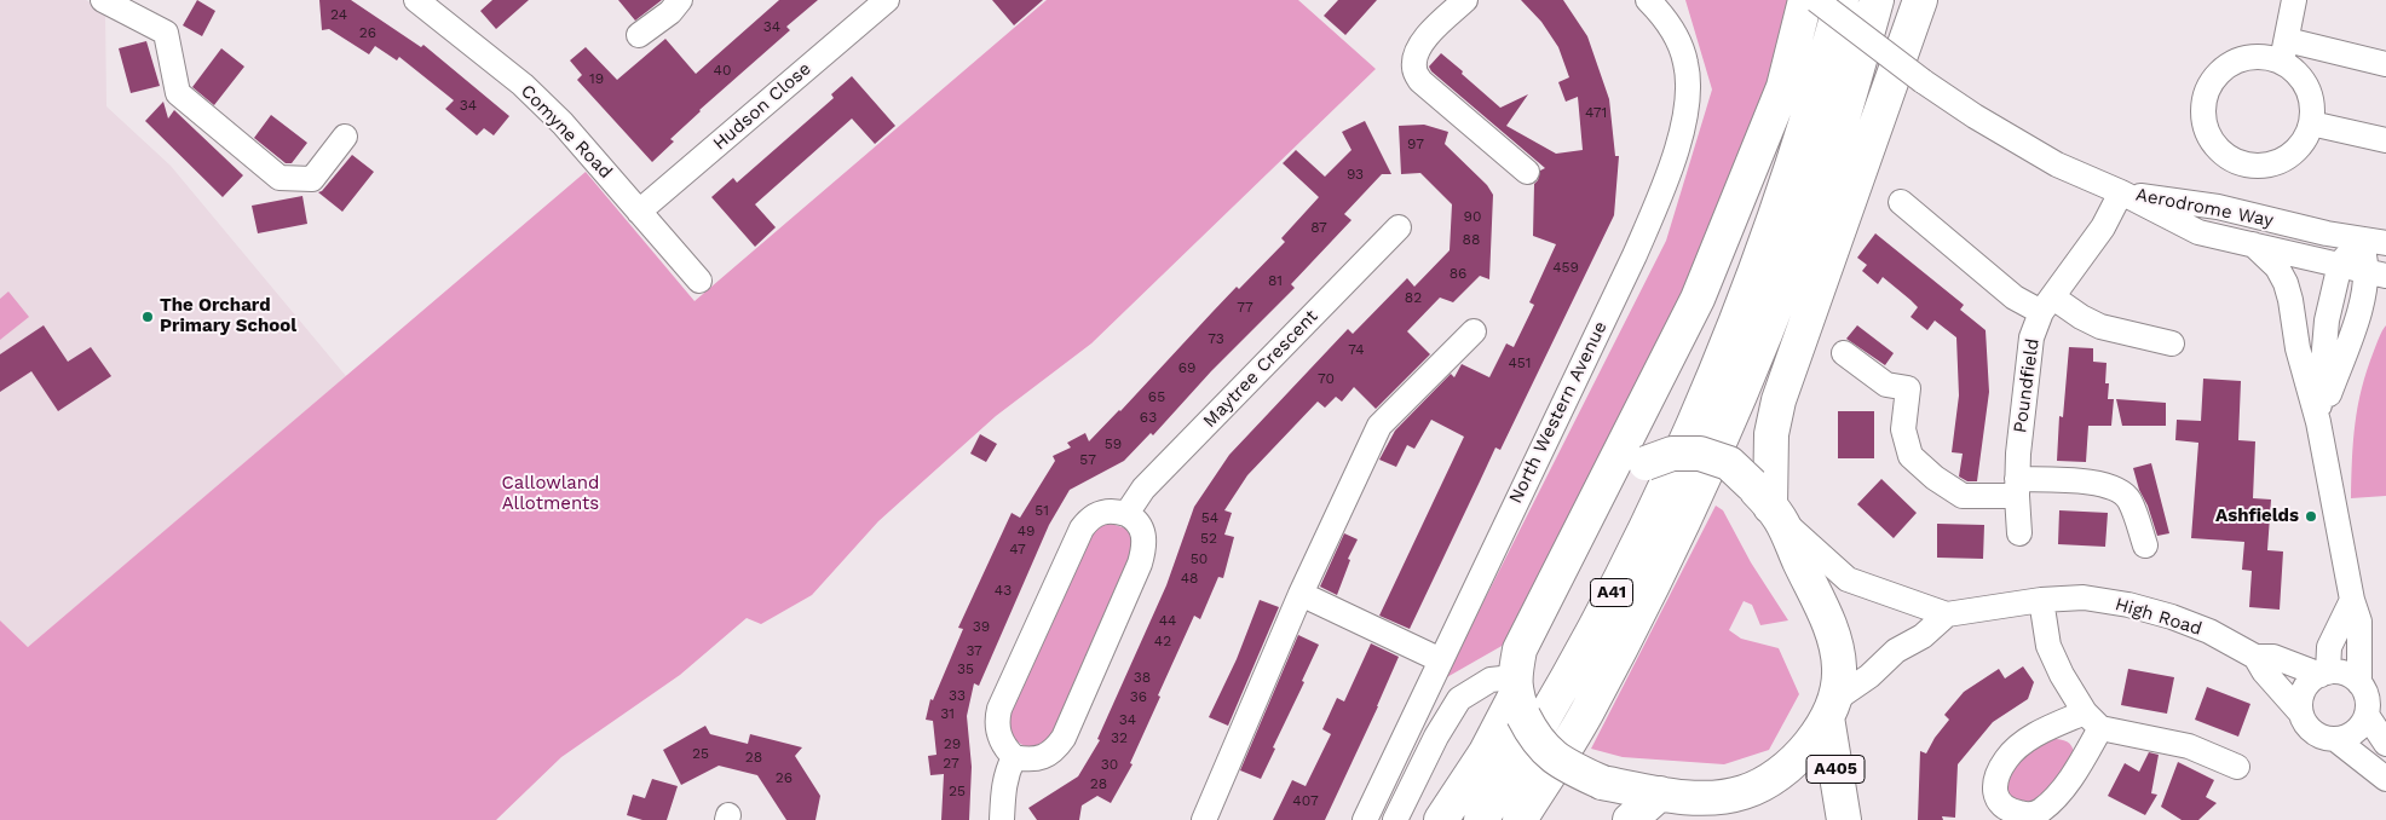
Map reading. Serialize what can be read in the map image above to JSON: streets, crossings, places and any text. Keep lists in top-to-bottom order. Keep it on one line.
{"streets":{"highway":["A41","A405"],"street":["Hudson Close","Comyne Road","Aerodrome Way","Maytree Crescent","Poundfield","North Western Avenue","High Road"]},"crossings":[["Hudson Close","Comyne Road"],["Aerodrome Way","Poundfield"]],"parks":["Callowland Allotments"],"places":["The Orchard Primary School","Ashfields"],"house_numbers":["24","34","26","40","19","34","471","97","93","90","87","88","459","86","81","82","77","73","74","451","69","70","65","63","59","57","51","54","49","52","47","50","48","43","44","39","42","37","35","38","33","36","31","34","32","29","25","28","27","30","26","28","25","407"]}
